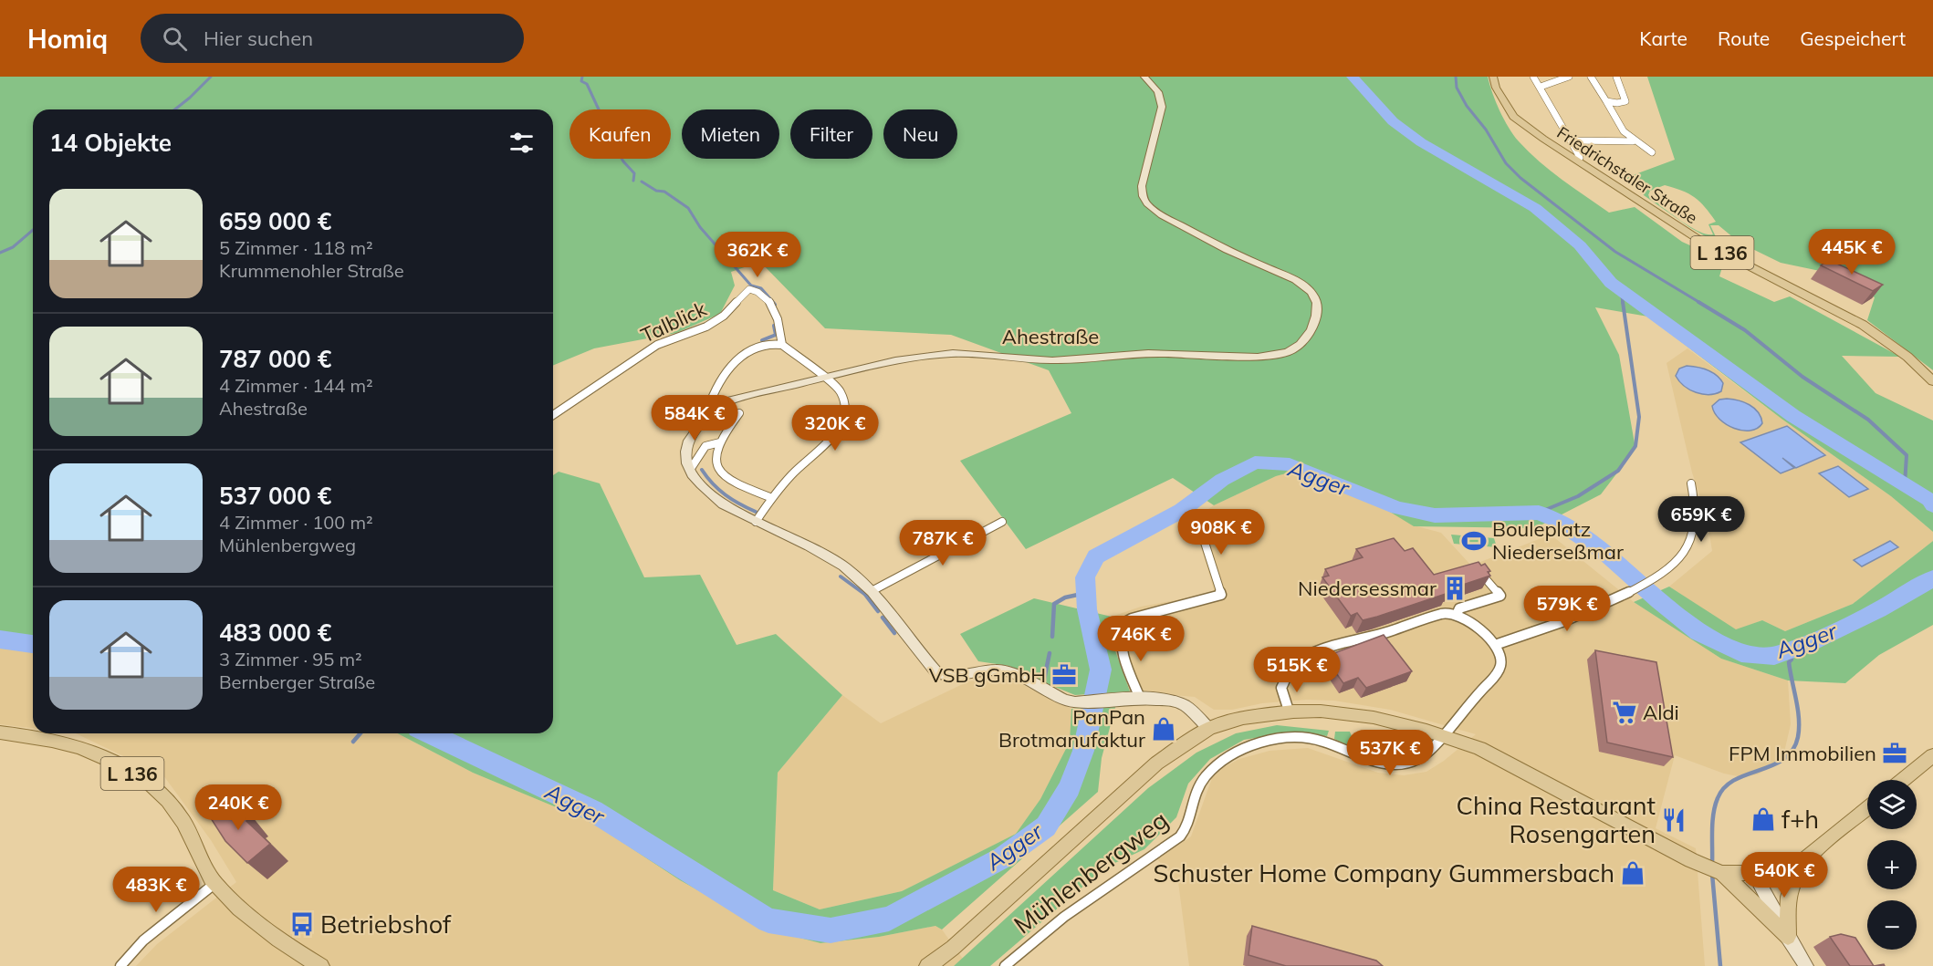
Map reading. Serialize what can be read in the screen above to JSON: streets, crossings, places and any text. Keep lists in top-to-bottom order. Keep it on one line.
{"streets":{"main road":["Friedrichstaler Straße","L 136","Ahestraße"],"street":["Talblick","Mühlenbergweg"]},"water":["Agger"],"places":{"sports":["Bouleplatz Niederseßmar"],"building":["Niedersessmar"],"office":["VSB gGmbH","FPM Immobilien"],"supermarket":["Aldi"],"shop":["PanPan Brotmanufaktur","f+h","Schuster Home Company Gummersbach"],"restaurant":["China Restaurant Rosengarten"],"bus stop":["Betriebshof"]},"page":{"header":"Homiq","search":"Hier suchen","nav":["Karte","Route","Gespeichert"],"chip":["Kaufen","Mieten","Filter","Neu"],"heading":"14 Objekte","list":[{"name":"659 000 €","note":"5 Zimmer · 118 m² · Krummenohler Straße"},{"name":"787 000 €","note":"4 Zimmer · 144 m² · Ahestraße"},{"name":"537 000 €","note":"4 Zimmer · 100 m² · Mühlenbergweg"},{"name":"483 000 €","note":"3 Zimmer · 95 m² · Bernberger Straße"}],"price":["445K €","362K €","584K €","320K €","659K €","908K €","787K €","579K €","746K €","515K €","537K €","240K €","540K €","483K €"],"map_buttons":["+","−"]}}
